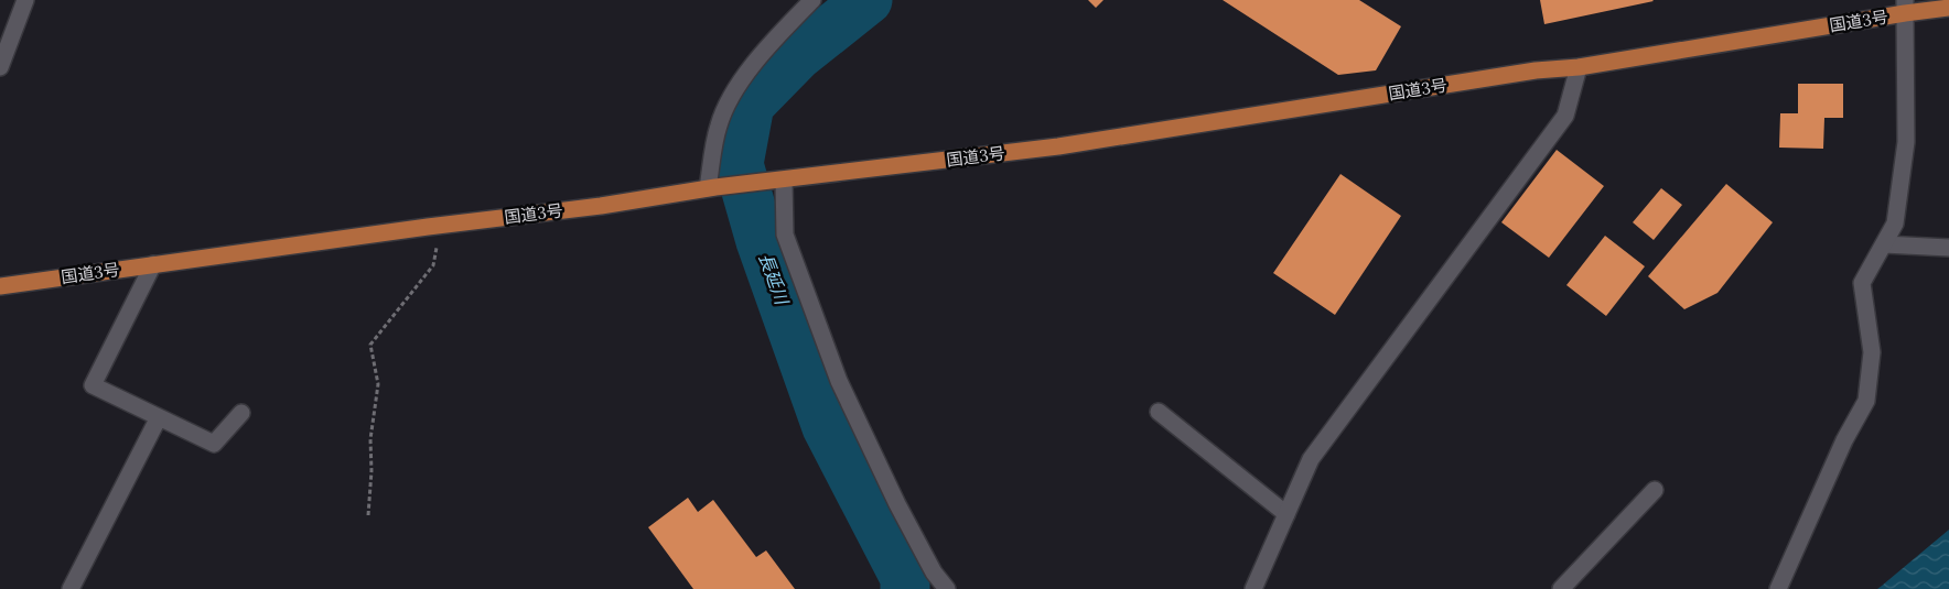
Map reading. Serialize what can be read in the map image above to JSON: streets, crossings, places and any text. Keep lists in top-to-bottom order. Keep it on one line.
{"streets":{"highway":["国道3号"]},"water":["長延川"]}
